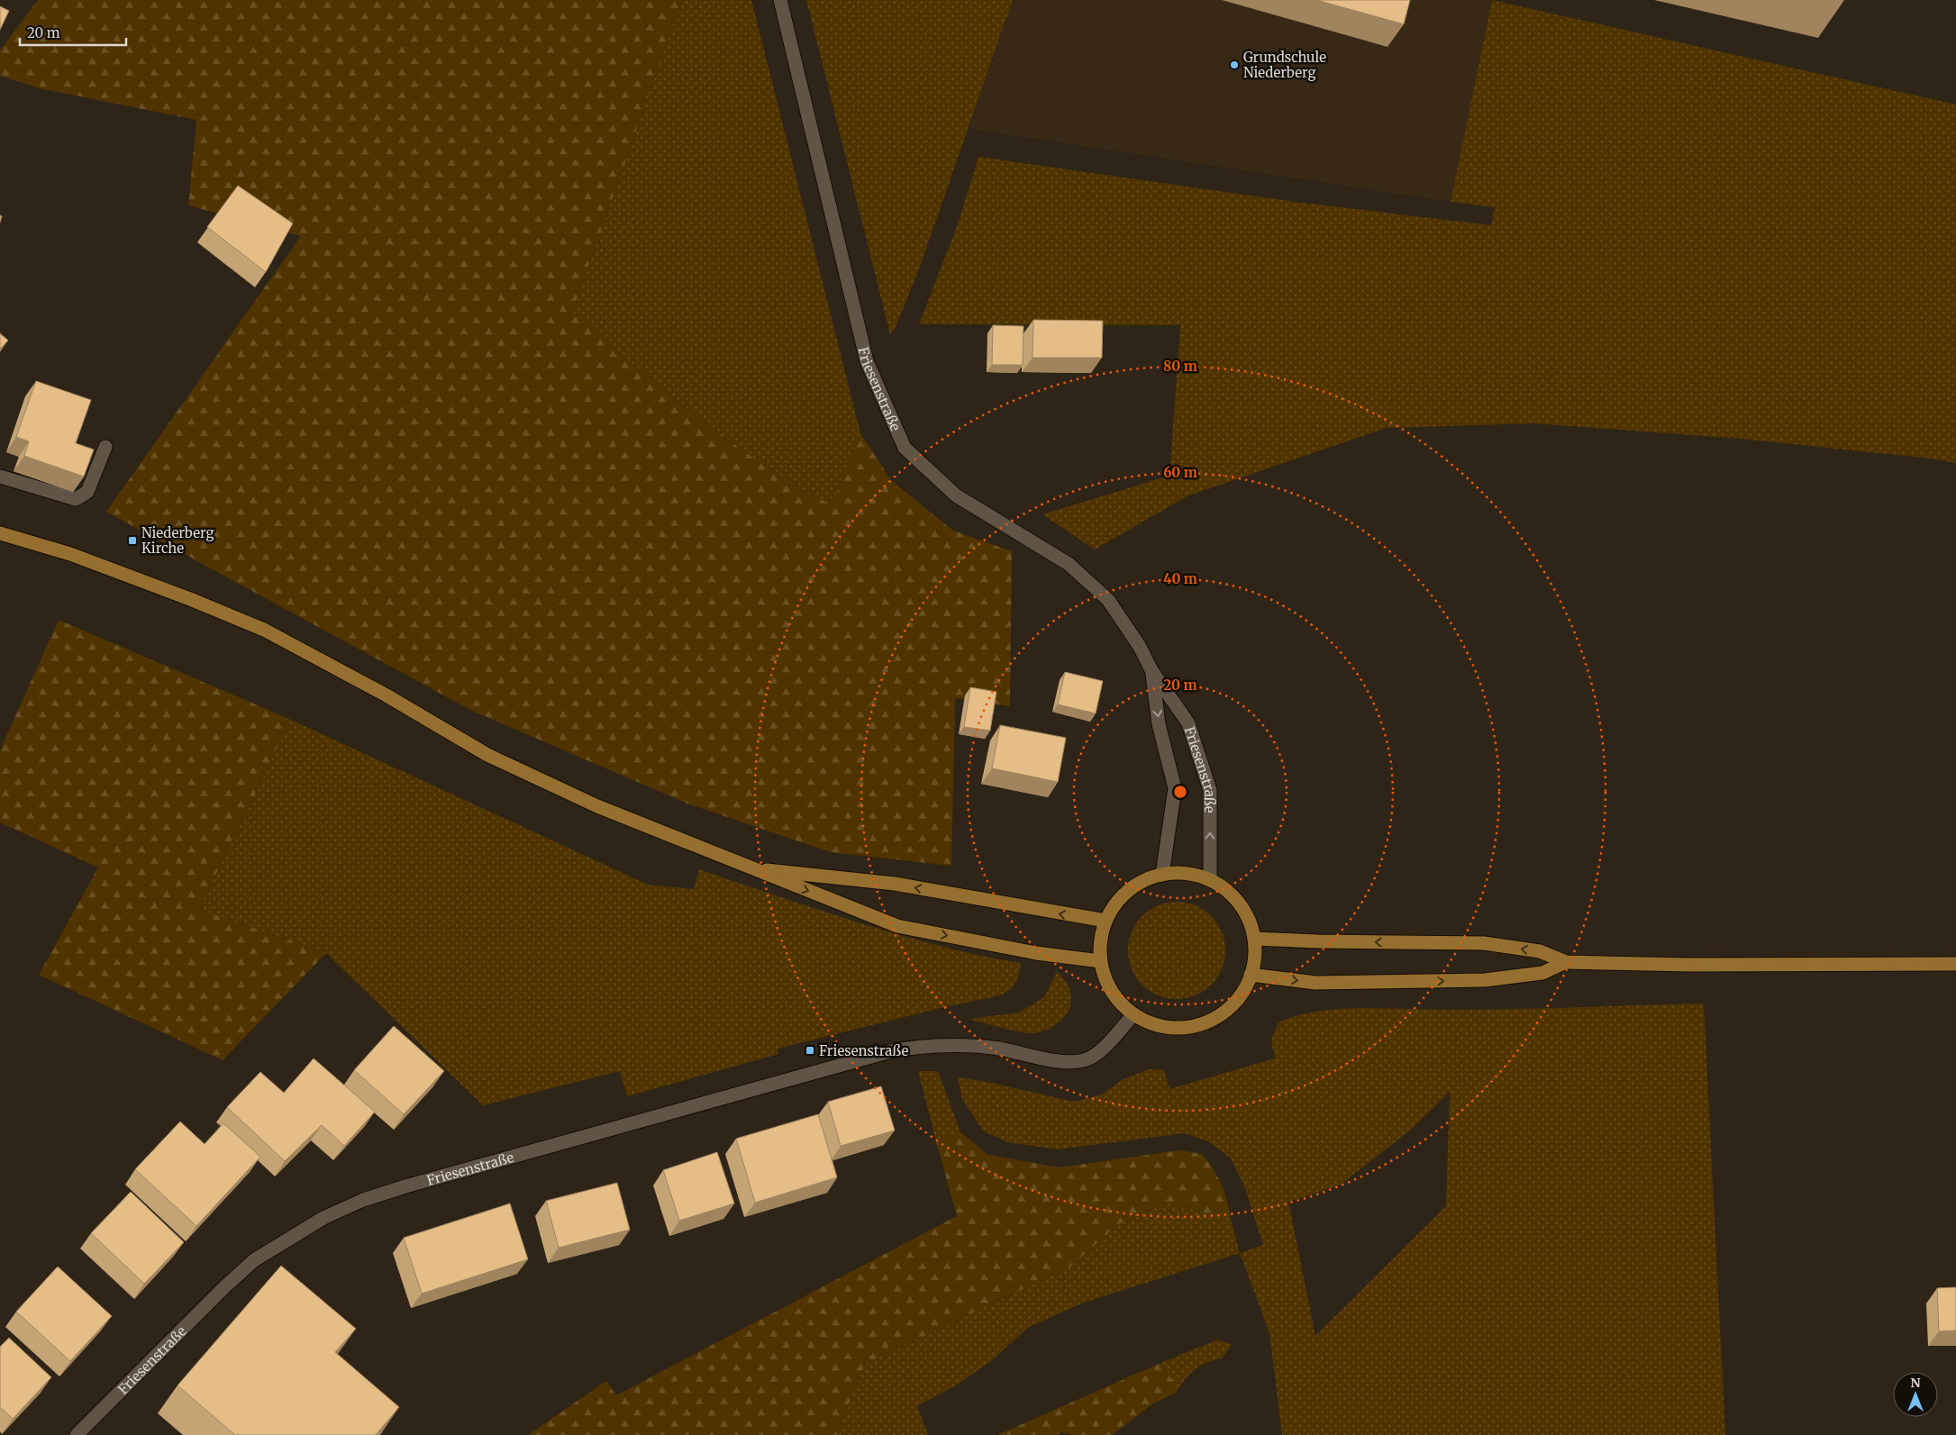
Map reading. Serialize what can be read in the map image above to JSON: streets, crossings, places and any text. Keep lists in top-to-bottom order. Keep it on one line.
{"streets":{"street":["Friesenstraße"]},"places":{"other":["Grundschule Niederberg"],"transit":["Niederberg Kirche","Friesenstraße"]},"scale_bar":"20 m","north":"top","rings":["80 m","60 m","40 m","20 m"]}
